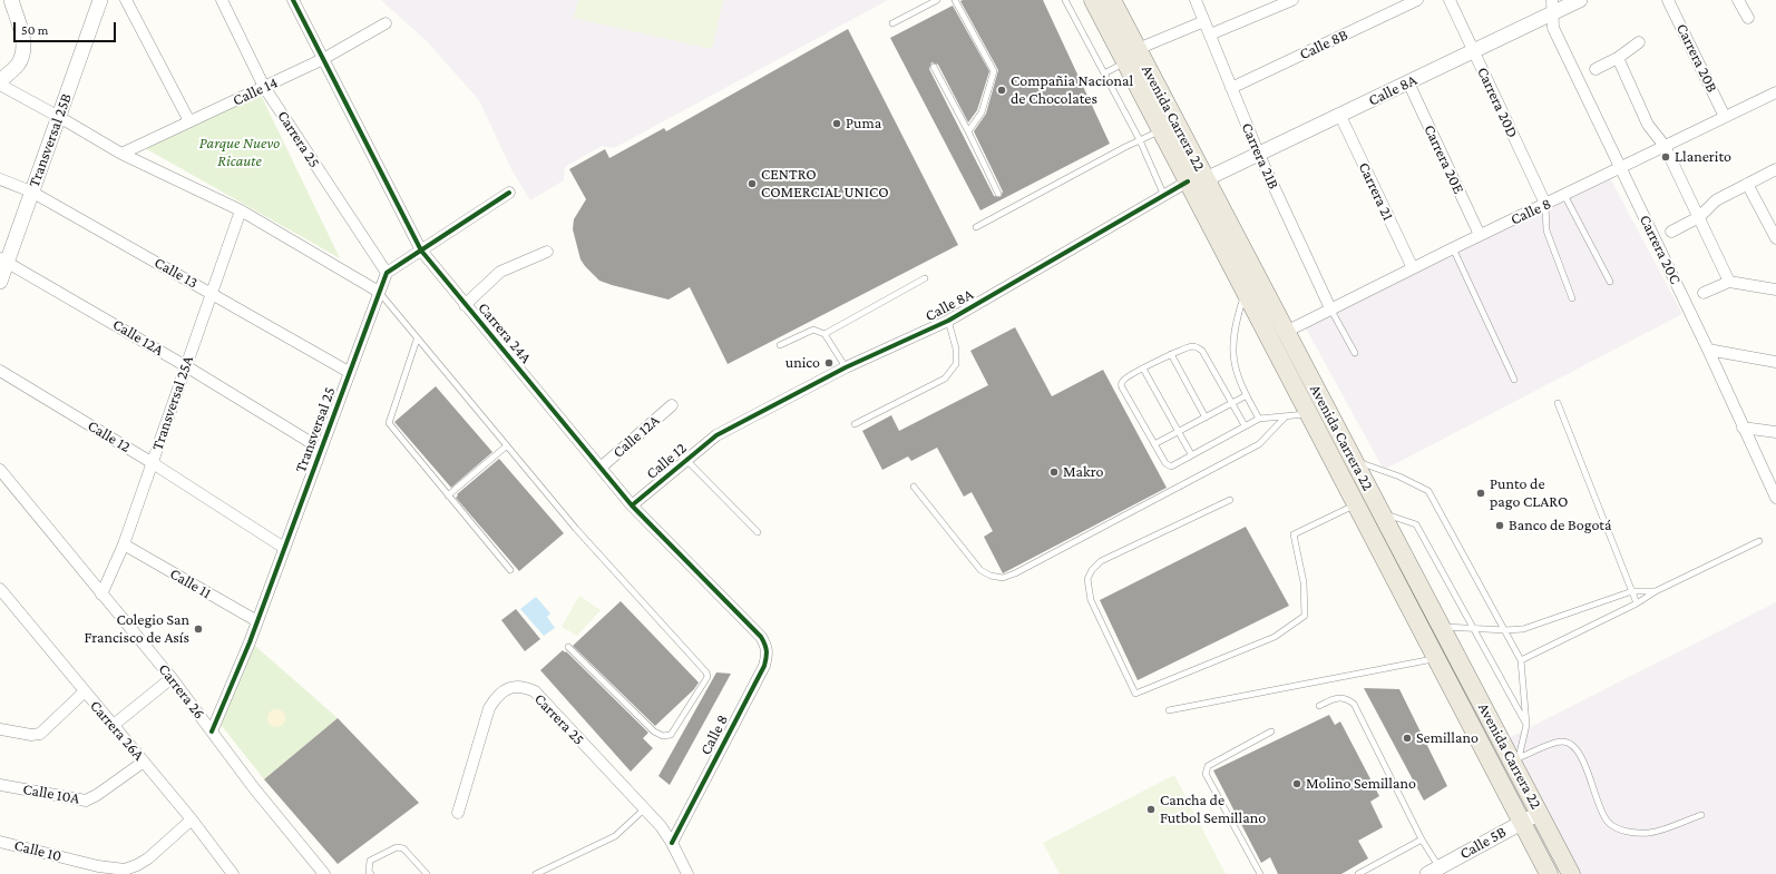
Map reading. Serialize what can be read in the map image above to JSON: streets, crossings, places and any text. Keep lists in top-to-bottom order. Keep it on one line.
{"streets":{"main road":["Avenida Carrera 22"],"street":["Calle 8B","Carrera 20B","Calle 8A","Calle 14","Carrera 20D","Carrera 25","Transversal 25B","Carrera 21B","Carrera 20E","Carrera 21","Calle 8","Carrera 20C","Calle 13","Carrera 24A","Calle 12A","Transversal 25A","Transversal 25","Calle 12","Calle 11","Carrera 26","Carrera 26A","Calle 10A","Calle 5B","Calle 10"]},"crossings":[["Calle 8B","Carrera 21B"],["Carrera 20B","Calle 8"],["Calle 8A","Carrera 20D"],["Calle 8A","Avenida Carrera 22"],["Calle 8A","Carrera 21B"],["Calle 8A","Carrera 20E"],["Calle 8A","Carrera 21"],["Calle 8A","Carrera 20C"],["Calle 8A","Calle 12"],["Calle 14","Carrera 25"],["Calle 14","Carrera 24A"],["Carrera 20D","Calle 8"],["Avenida Carrera 22","Calle 8"],["Avenida Carrera 22","Calle 5B"],["Carrera 25","Calle 8"],["Carrera 25","Transversal 25"],["Transversal 25B","Calle 13"],["Transversal 25B","Calle 12A"],["Carrera 21B","Calle 8"],["Carrera 20E","Calle 8"],["Carrera 21","Calle 8"],["Calle 8","Carrera 20C"],["Calle 8","Carrera 24A"],["Calle 13","Transversal 25A"],["Calle 13","Transversal 25"],["Carrera 24A","Calle 12A"],["Carrera 24A","Calle 12"],["Calle 12A","Transversal 25A"],["Calle 12A","Transversal 25"],["Transversal 25A","Calle 12"],["Transversal 25A","Calle 11"],["Transversal 25A","Carrera 26"],["Transversal 25","Calle 12"],["Transversal 25","Calle 11"],["Transversal 25","Carrera 26"],["Carrera 26A","Calle 10A"],["Carrera 26A","Calle 10"]],"parks":["Parque Nuevo Ricaute"],"places":["Compañia Nacional de Chocolates","Puma","Llanerito","CENTRO COMERCIAL UNICO","unico","Makro","Punto de pago CLARO","Banco de Bogotá","Colegio San Francisco de Asís","Semillano","Molino Semillano","Cancha de Futbol Semillano"],"scale_bar":"50 m"}
